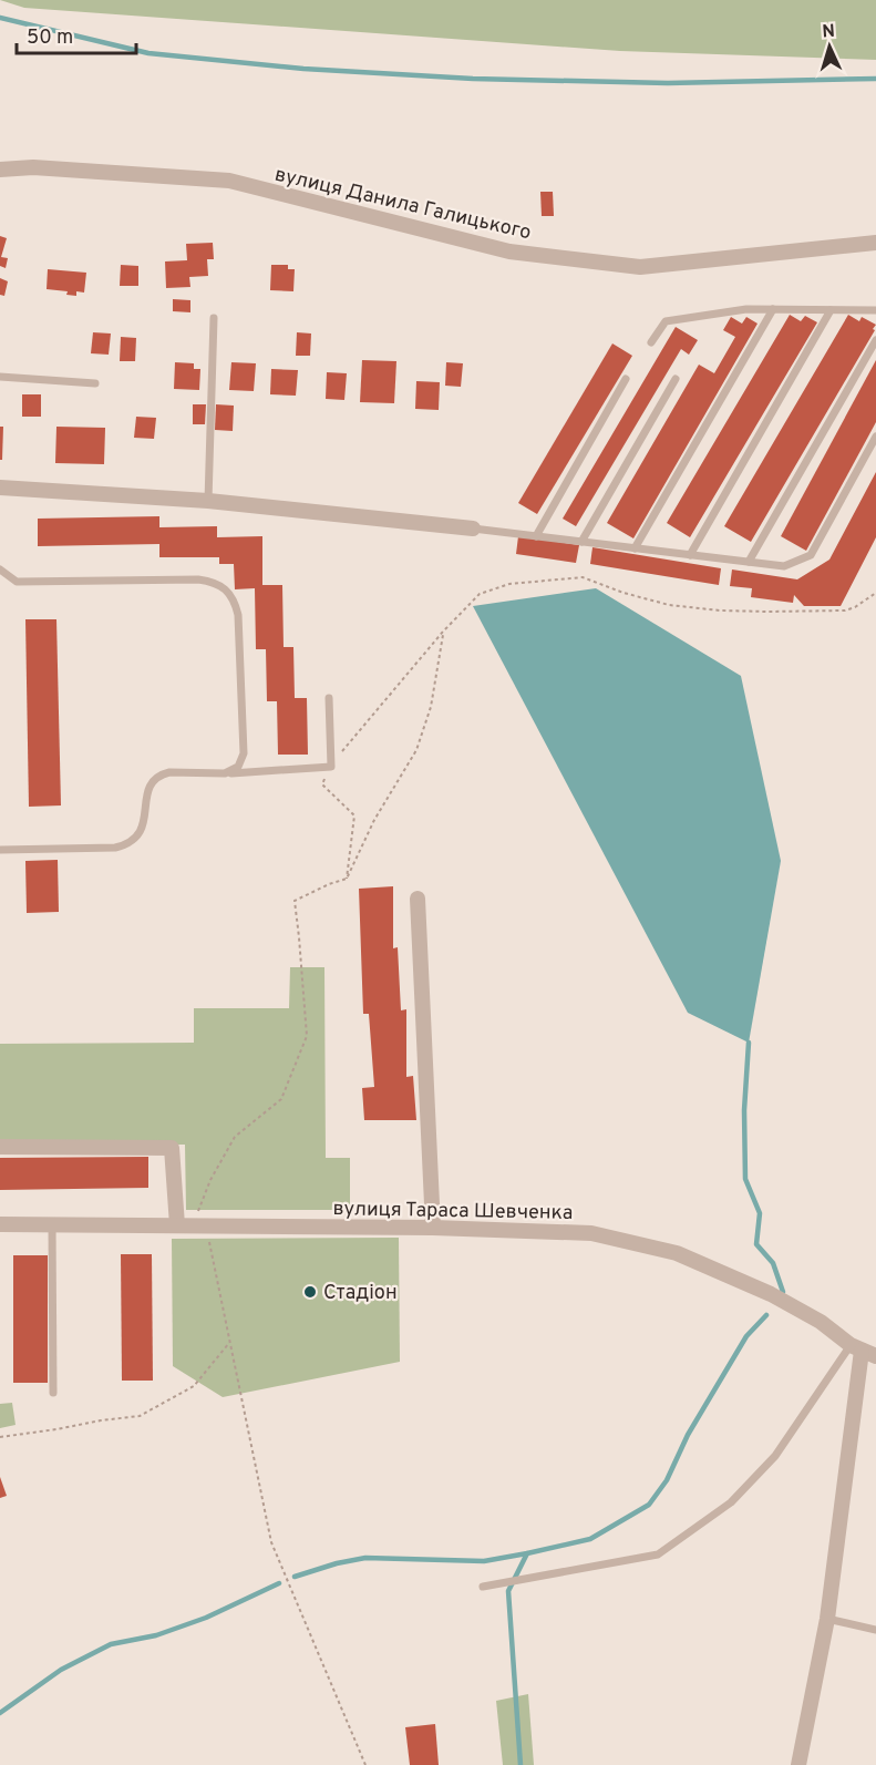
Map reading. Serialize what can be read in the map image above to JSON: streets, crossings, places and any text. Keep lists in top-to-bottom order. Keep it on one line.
{"streets":{"street":["вулиця Данила Галицького","вулиця Тараса Шевченка"]},"places":["Стадіон"],"scale_bar":"50 m","north":"top"}
